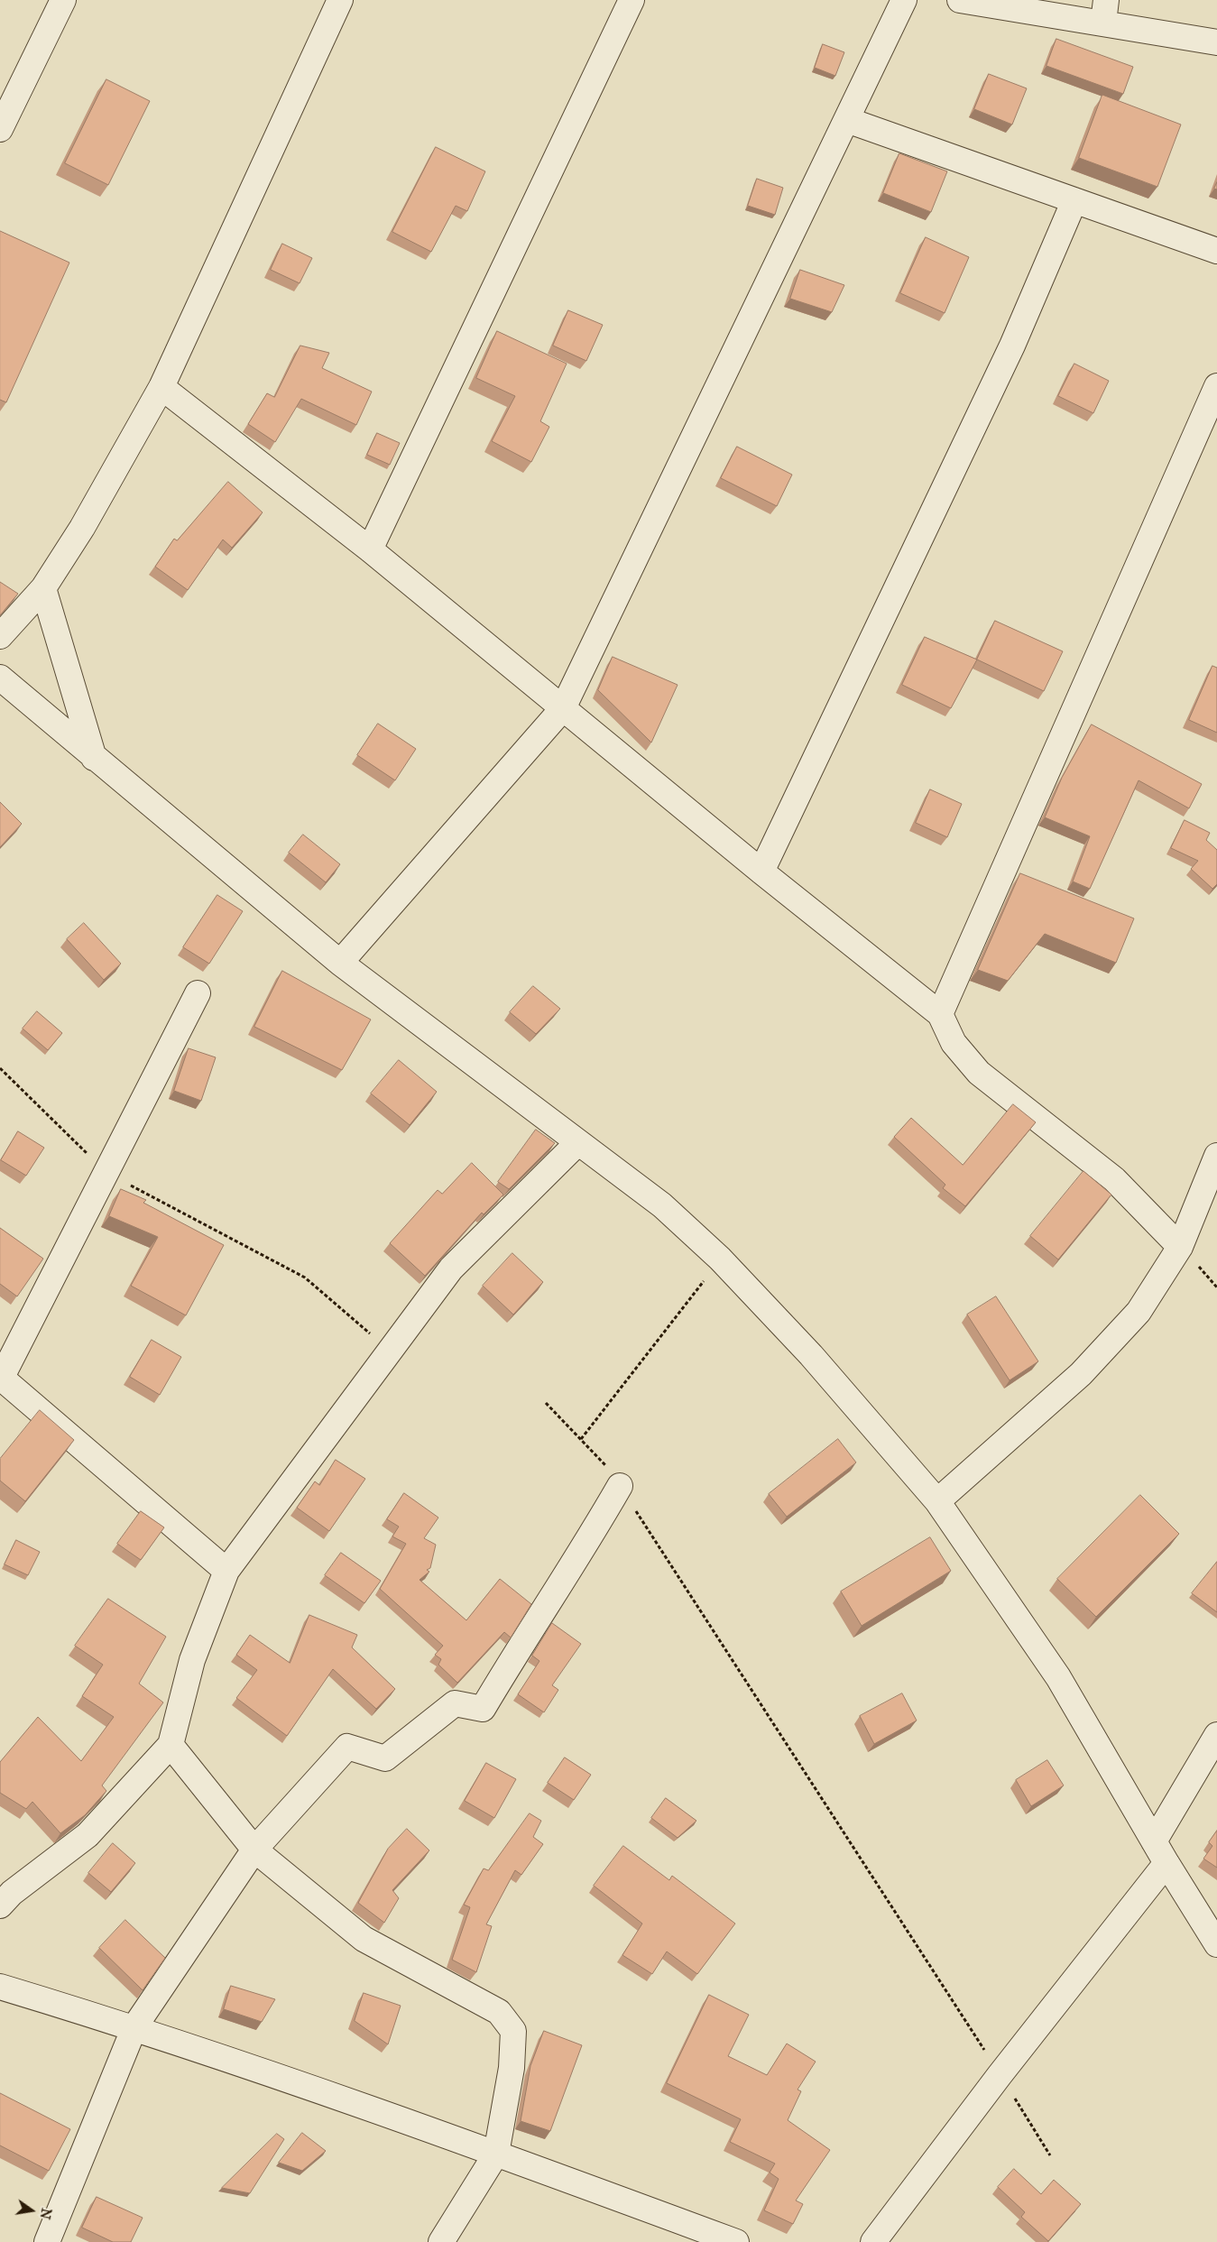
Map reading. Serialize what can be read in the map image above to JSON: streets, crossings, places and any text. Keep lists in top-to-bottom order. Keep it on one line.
{"north":"right"}
